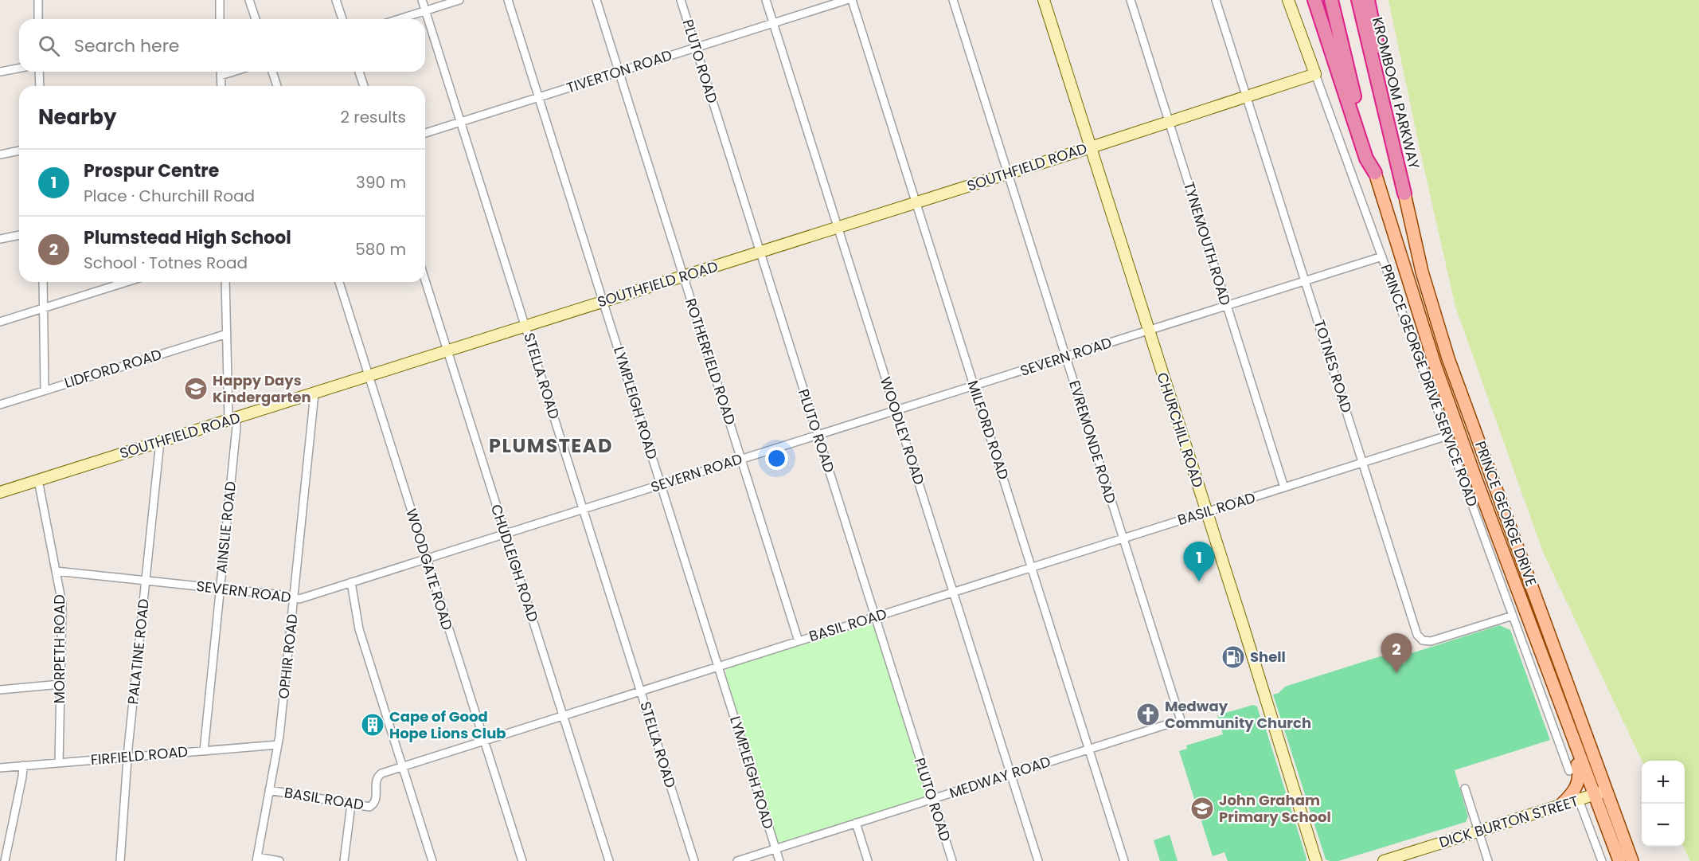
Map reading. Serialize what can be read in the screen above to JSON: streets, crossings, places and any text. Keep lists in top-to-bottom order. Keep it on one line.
{"streets":{"highway":["KROMBOOM PARKWAY"],"main road":["PRINCE GEORGE DRIVE"],"street":["PLUTO ROAD","TIVERTON ROAD","SOUTHFIELD ROAD","TYNEMOUTH ROAD","SEVERN ROAD","ROTHERFIELD ROAD","TOTNES ROAD","LIDFORD ROAD","STELLA ROAD","PRINCE GEORGE DRIVE SERVICE ROAD","LYMPLEIGH ROAD","MILFORD ROAD","CHURCHILL ROAD","WOODLEY ROAD","EVREMONDE ROAD","BASIL ROAD","AINSLIE ROAD","CHUDLEIGH ROAD","WOODGATE ROAD","MORPETH ROAD","PALATINE ROAD","OPHIR ROAD","FIRFIELD ROAD","MEDWAY ROAD","DICK BURTON STREET"]},"crossings":[["PLUTO ROAD","TIVERTON ROAD"],["PLUTO ROAD","SOUTHFIELD ROAD"],["PLUTO ROAD","SEVERN ROAD"],["PLUTO ROAD","BASIL ROAD"],["PLUTO ROAD","MEDWAY ROAD"],["TIVERTON ROAD","ROTHERFIELD ROAD"],["TIVERTON ROAD","STELLA ROAD"],["TIVERTON ROAD","LYMPLEIGH ROAD"],["TIVERTON ROAD","WOODLEY ROAD"],["KROMBOOM PARKWAY","PRINCE GEORGE DRIVE"],["SOUTHFIELD ROAD","TYNEMOUTH ROAD"],["SOUTHFIELD ROAD","ROTHERFIELD ROAD"],["SOUTHFIELD ROAD","TOTNES ROAD"],["SOUTHFIELD ROAD","STELLA ROAD"],["SOUTHFIELD ROAD","PRINCE GEORGE DRIVE SERVICE ROAD"],["SOUTHFIELD ROAD","LYMPLEIGH ROAD"],["SOUTHFIELD ROAD","MILFORD ROAD"],["SOUTHFIELD ROAD","CHURCHILL ROAD"],["SOUTHFIELD ROAD","WOODLEY ROAD"],["SOUTHFIELD ROAD","EVREMONDE ROAD"],["SOUTHFIELD ROAD","AINSLIE ROAD"],["SOUTHFIELD ROAD","CHUDLEIGH ROAD"],["SOUTHFIELD ROAD","WOODGATE ROAD"],["SOUTHFIELD ROAD","MORPETH ROAD"],["SOUTHFIELD ROAD","PALATINE ROAD"],["SOUTHFIELD ROAD","OPHIR ROAD"],["TYNEMOUTH ROAD","SEVERN ROAD"],["TYNEMOUTH ROAD","BASIL ROAD"],["SEVERN ROAD","ROTHERFIELD ROAD"],["SEVERN ROAD","TOTNES ROAD"],["SEVERN ROAD","STELLA ROAD"],["SEVERN ROAD","PRINCE GEORGE DRIVE SERVICE ROAD"],["SEVERN ROAD","LYMPLEIGH ROAD"],["SEVERN ROAD","MILFORD ROAD"],["SEVERN ROAD","CHURCHILL ROAD"],["SEVERN ROAD","WOODLEY ROAD"],["SEVERN ROAD","EVREMONDE ROAD"],["SEVERN ROAD","AINSLIE ROAD"],["SEVERN ROAD","CHUDLEIGH ROAD"],["SEVERN ROAD","WOODGATE ROAD"],["SEVERN ROAD","MORPETH ROAD"],["SEVERN ROAD","PALATINE ROAD"],["SEVERN ROAD","OPHIR ROAD"],["ROTHERFIELD ROAD","BASIL ROAD"],["TOTNES ROAD","PRINCE GEORGE DRIVE SERVICE ROAD"],["TOTNES ROAD","BASIL ROAD"],["LIDFORD ROAD","AINSLIE ROAD"],["STELLA ROAD","BASIL ROAD"],["PRINCE GEORGE DRIVE SERVICE ROAD","BASIL ROAD"],["LYMPLEIGH ROAD","BASIL ROAD"],["LYMPLEIGH ROAD","MEDWAY ROAD"],["MILFORD ROAD","BASIL ROAD"],["MILFORD ROAD","MEDWAY ROAD"],["CHURCHILL ROAD","BASIL ROAD"],["WOODLEY ROAD","BASIL ROAD"],["WOODLEY ROAD","MEDWAY ROAD"],["EVREMONDE ROAD","BASIL ROAD"],["EVREMONDE ROAD","MEDWAY ROAD"],["BASIL ROAD","CHUDLEIGH ROAD"],["BASIL ROAD","WOODGATE ROAD"],["BASIL ROAD","OPHIR ROAD"],["PRINCE GEORGE DRIVE","DICK BURTON STREET"],["AINSLIE ROAD","FIRFIELD ROAD"],["MORPETH ROAD","FIRFIELD ROAD"],["PALATINE ROAD","FIRFIELD ROAD"],["OPHIR ROAD","FIRFIELD ROAD"]],"districts":["PLUMSTEAD"],"places":{"school or university":["Happy Days Kindergarten","John Graham Primary School"],"fuel station":["Shell"],"church":["Medway Community Church"],"building":["Cape of Good Hope Lions Club"]},"page":{"search":"Search here","heading":["Nearby","2 results"],"list":[{"mark":"1","name":"Prospur Centre","note":"Place · Churchill Road","value":"390 m"},{"mark":"2","name":"Plumstead High School","note":"School · Totnes Road","value":"580 m"}],"pins":["1","2"],"map_buttons":["+","−"]}}
